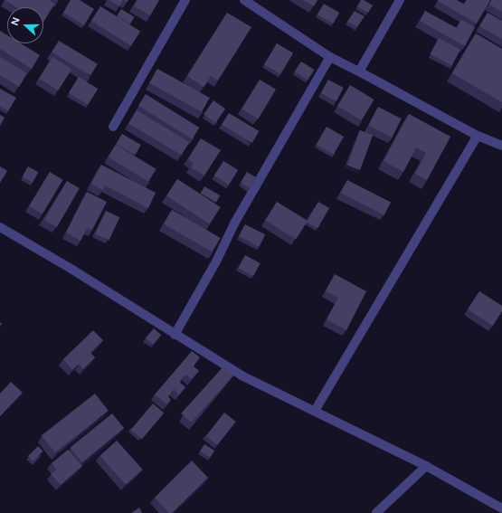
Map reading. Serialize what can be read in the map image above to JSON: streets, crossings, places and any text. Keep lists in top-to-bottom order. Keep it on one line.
{"north":"left"}
